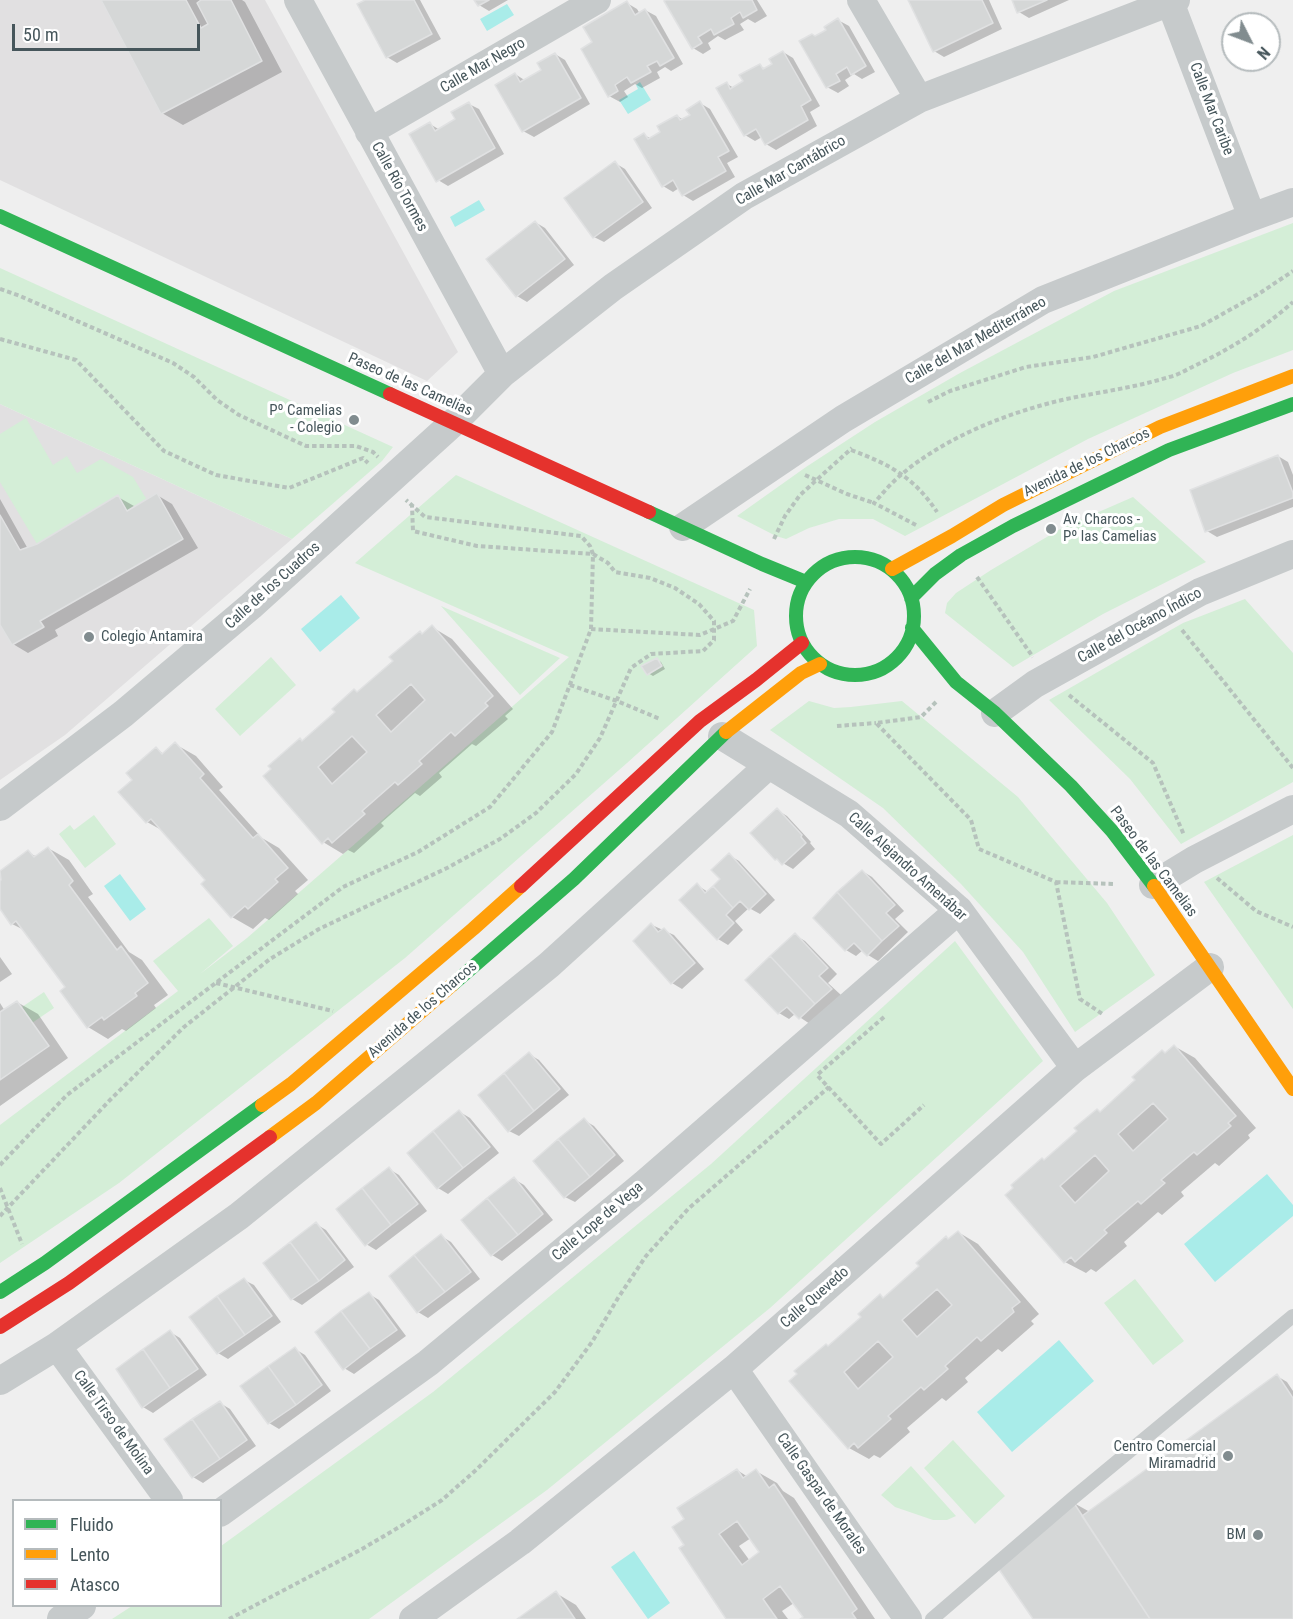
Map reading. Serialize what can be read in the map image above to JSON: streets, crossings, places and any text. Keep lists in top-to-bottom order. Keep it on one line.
{"streets":{"street":["Calle Mar Negro","Calle Mar Caribe","Calle Mar Cantábrico","Calle Río Tormes","Calle del Mar Mediterráneo","Paseo de las Camelias","Avenida de los Charcos","Calle de los Cuadros","Calle del Océano Índico","Calle Alejandro Amenábar","Calle Lope de Vega","Calle Quevedo","Calle Tirso de Molina","Calle Gaspar de Morales"]},"crossings":[["Calle Mar Negro","Calle Río Tormes"],["Calle Mar Caribe","Calle Mar Cantábrico"],["Calle Mar Caribe","Calle del Mar Mediterráneo"],["Calle Mar Cantábrico","Calle Río Tormes"],["Calle Mar Cantábrico","Paseo de las Camelias"],["Calle Mar Cantábrico","Calle de los Cuadros"],["Calle del Mar Mediterráneo","Paseo de las Camelias"],["Paseo de las Camelias","Avenida de los Charcos"],["Paseo de las Camelias","Calle de los Cuadros"],["Paseo de las Camelias","Calle del Océano Índico"],["Paseo de las Camelias","Calle Quevedo"],["Avenida de los Charcos","Calle Alejandro Amenábar"],["Calle Alejandro Amenábar","Calle Lope de Vega"],["Calle Alejandro Amenábar","Calle Quevedo"],["Calle Quevedo","Calle Gaspar de Morales"]],"places":["Pº Camelias - Colegio","Av. Charcos - Pº las Camelias","Colegio Antamira","Centro Comercial Miramadrid","BM"],"legend":["Fluido","Lento","Atasco"],"scale_bar":"50 m","north":"bottom right"}
